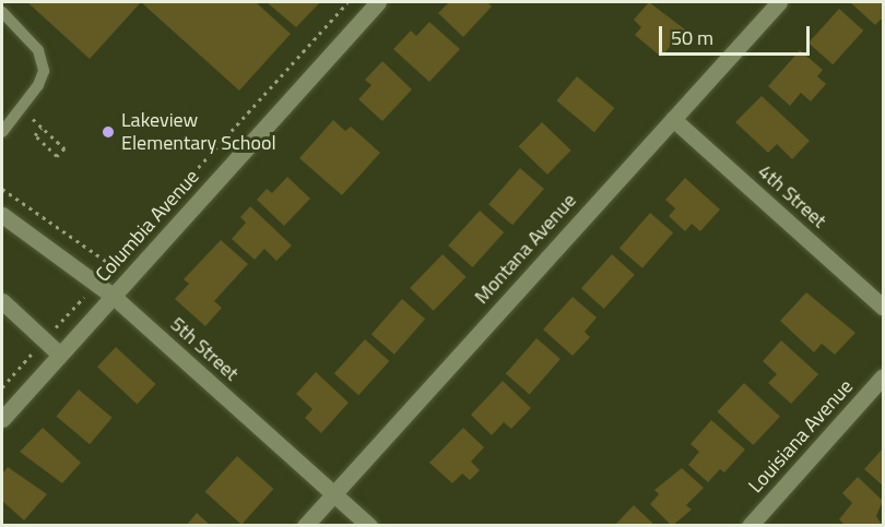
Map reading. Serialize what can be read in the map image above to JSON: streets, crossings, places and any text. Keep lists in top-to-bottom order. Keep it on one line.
{"streets":{"street":["4th Street","Columbia Avenue","Montana Avenue","5th Street","Louisiana Avenue"]},"crossings":[["4th Street","Montana Avenue"],["Columbia Avenue","5th Street"],["Montana Avenue","5th Street"]],"places":["Lakeview Elementary School"],"scale_bar":"50 m"}
